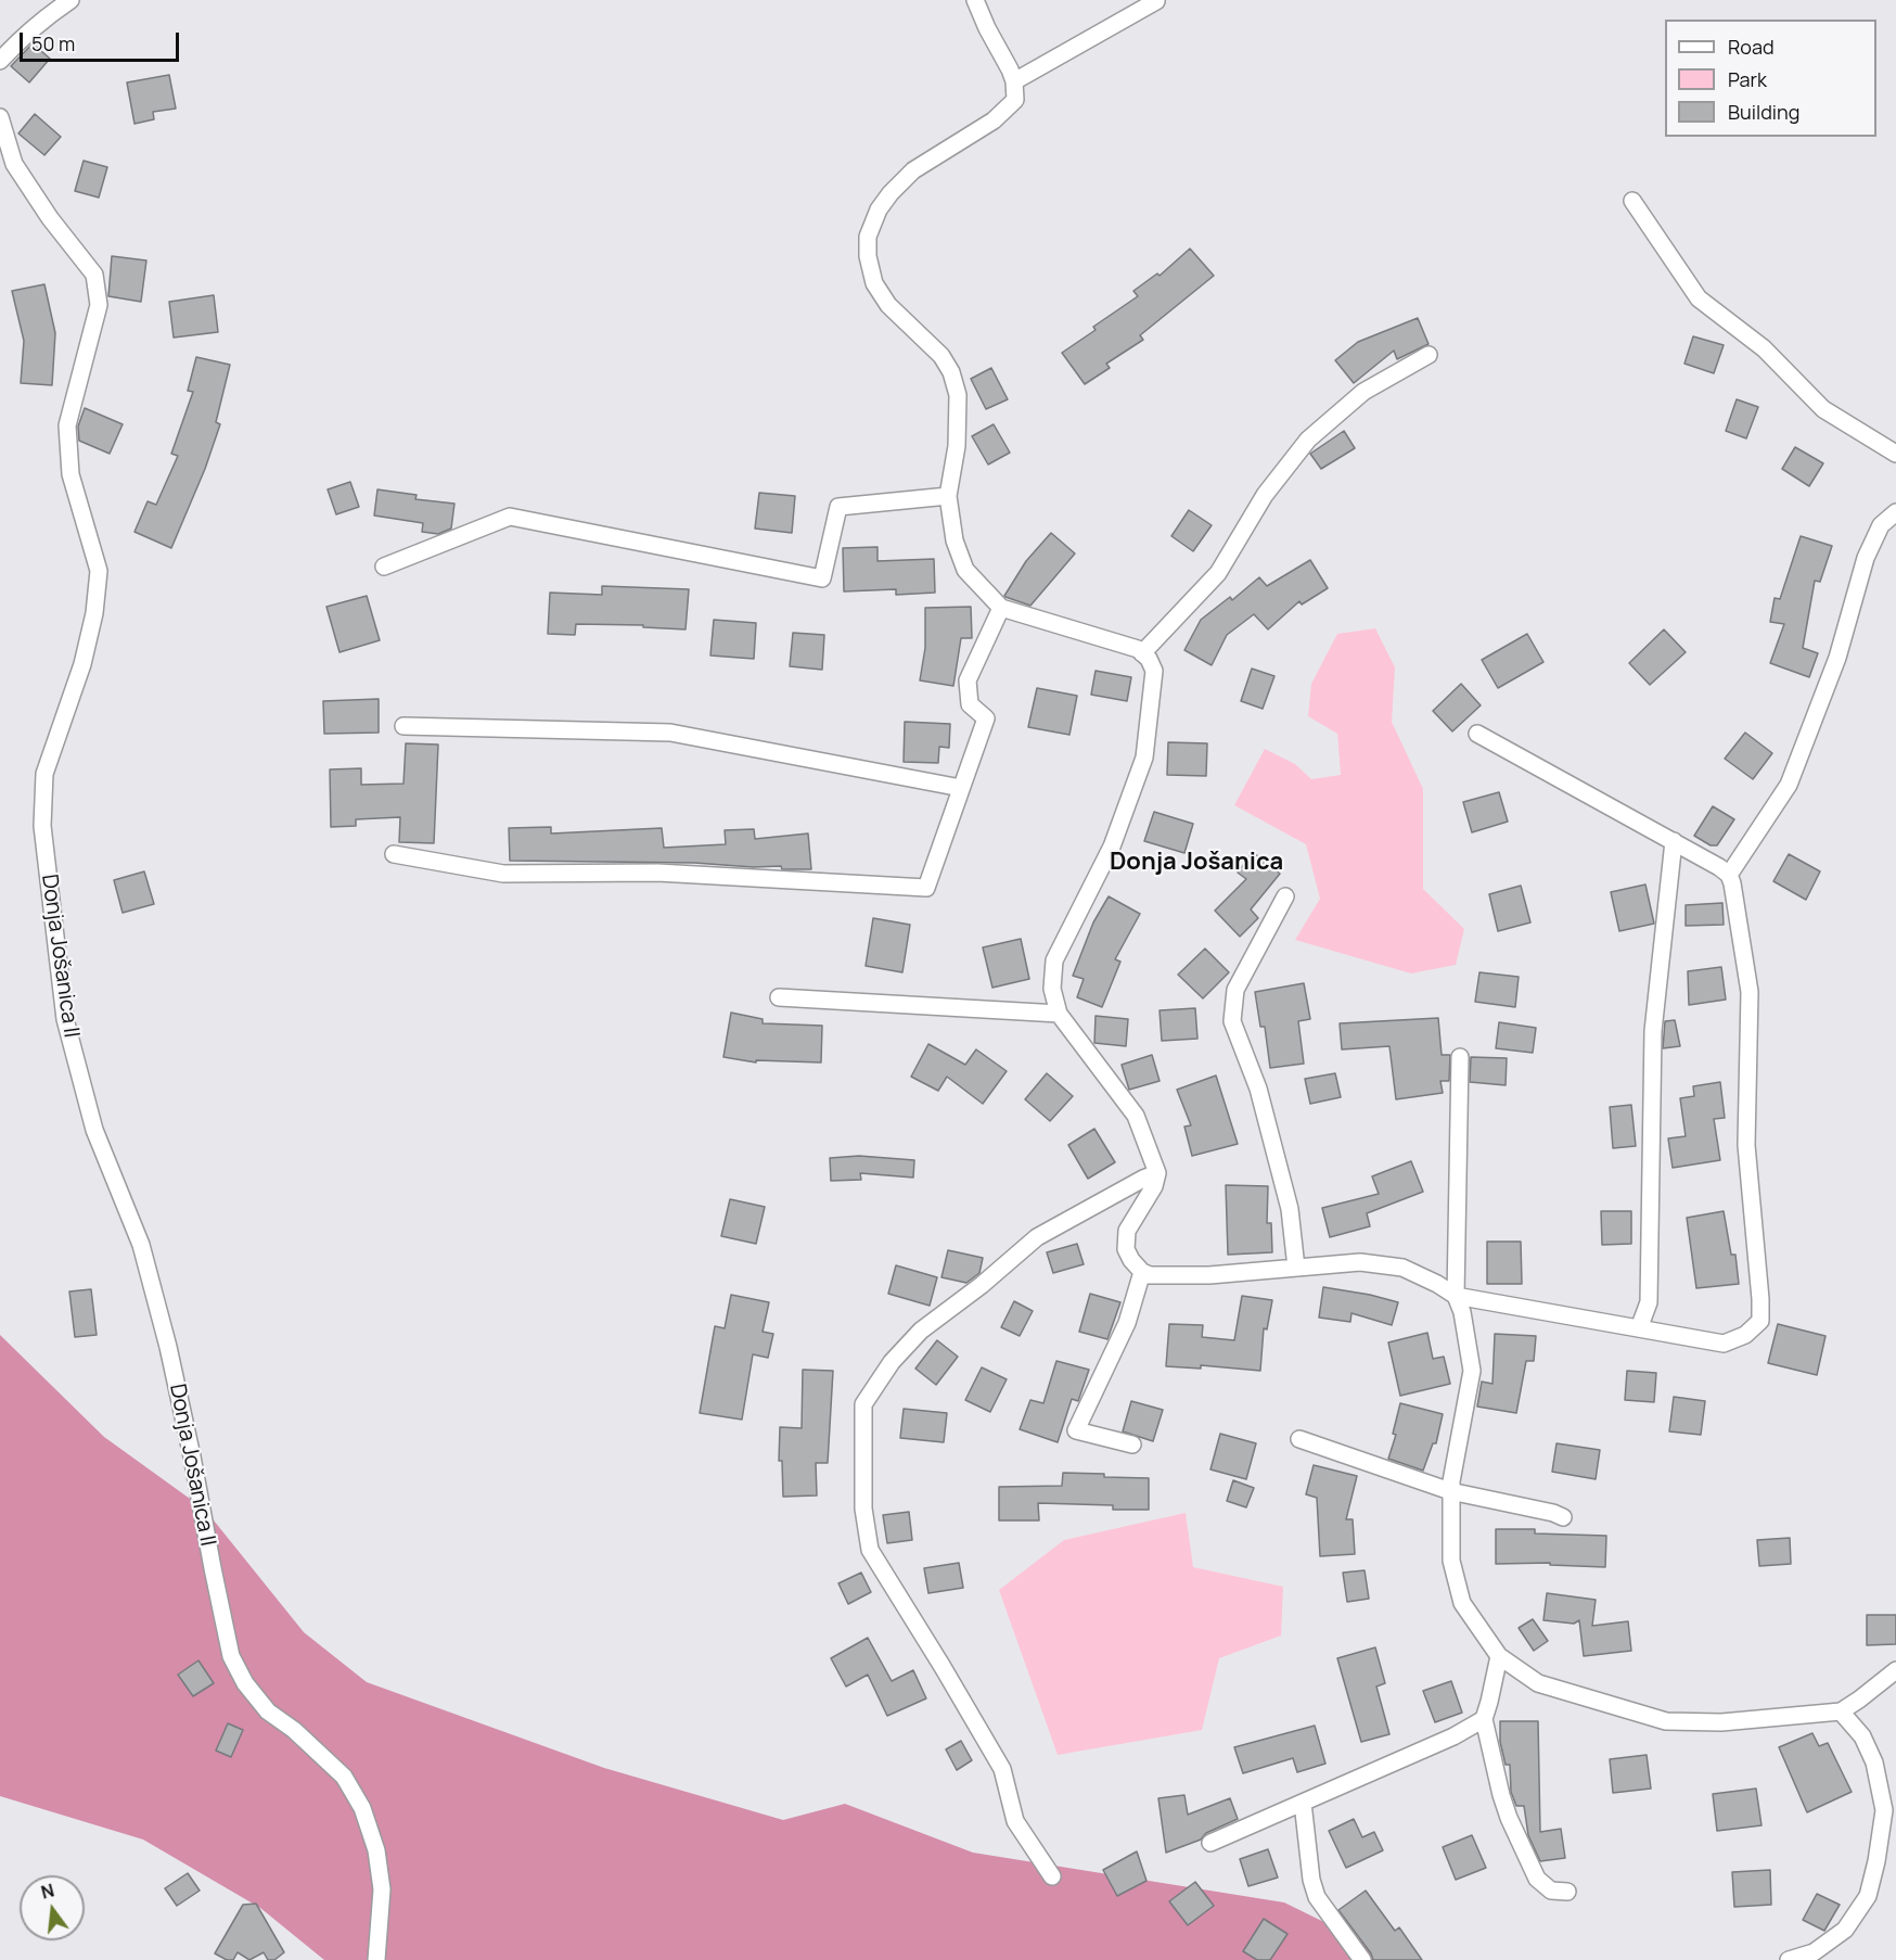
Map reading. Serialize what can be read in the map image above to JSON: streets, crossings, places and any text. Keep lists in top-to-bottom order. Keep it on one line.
{"streets":{"street":["Donja Jošanica II"]},"districts":["Donja Jošanica"],"legend":["Road","Park","Building"],"scale_bar":"50 m","north":"top"}
